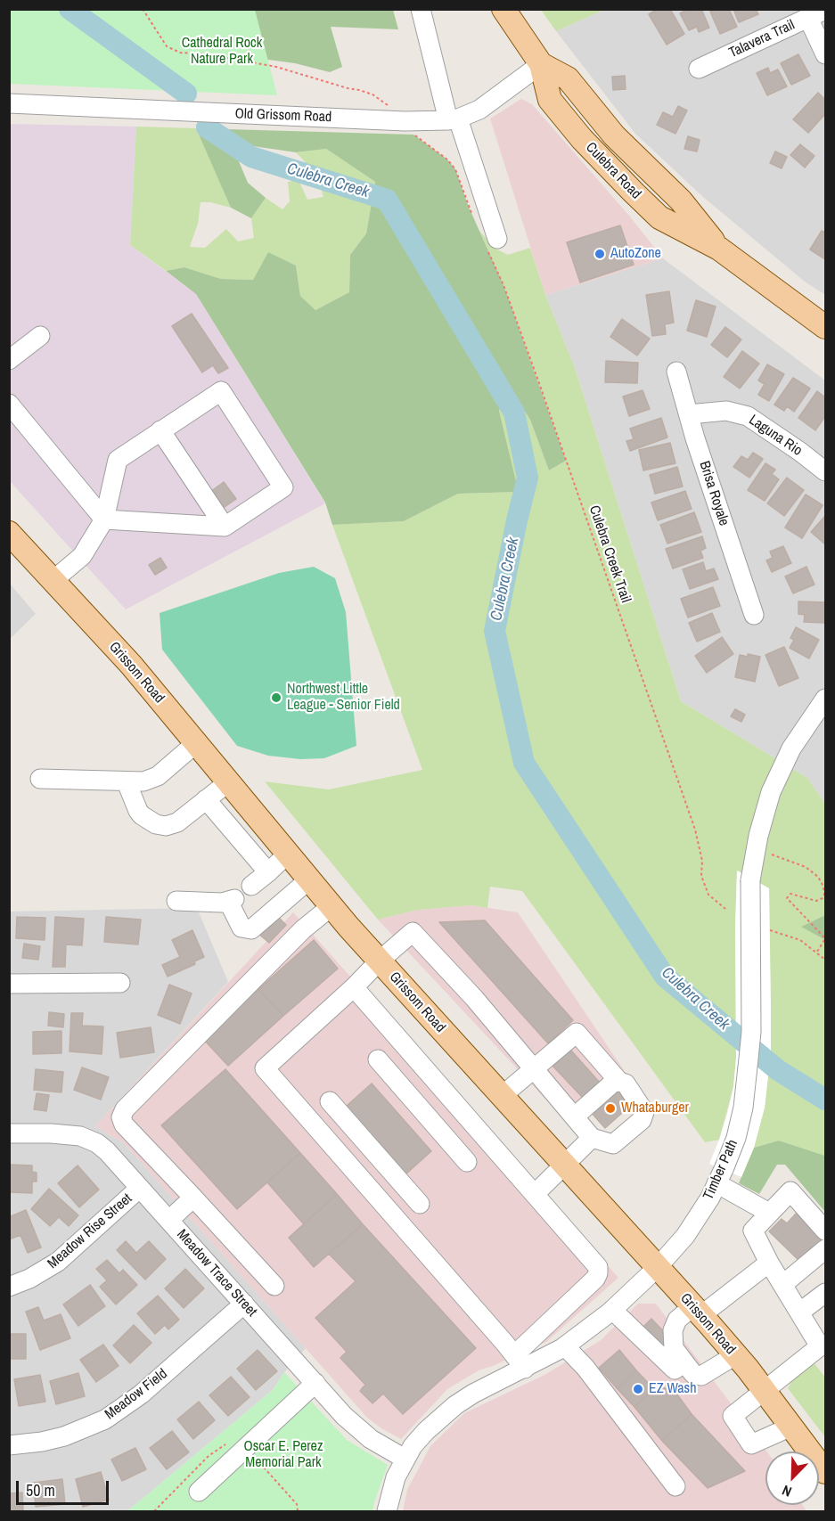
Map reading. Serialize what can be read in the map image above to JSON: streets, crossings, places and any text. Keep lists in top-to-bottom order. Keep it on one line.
{"streets":{"main road":["Culebra Road","Grissom Road"],"street":["Talavera Trail","Old Grissom Road","Laguna Rio","Brisa Royale","Timber Path","Meadow Rise Street","Meadow Trace Street","Meadow Field"],"path":["Culebra Creek Trail"]},"crossings":[["Old Grissom Road","Culebra Road"],["Laguna Rio","Brisa Royale"],["Grissom Road","Timber Path"],["Timber Path","Meadow Trace Street"],["Meadow Rise Street","Meadow Trace Street"],["Meadow Trace Street","Meadow Field"]],"water":["Culebra Creek"],"parks":["Cathedral Rock Nature Park","Oscar E. Perez Memorial Park"],"places":["AutoZone","Northwest Little League - Senior Field","Whataburger","EZ Wash"],"scale_bar":"50 m","north":"bottom left"}
